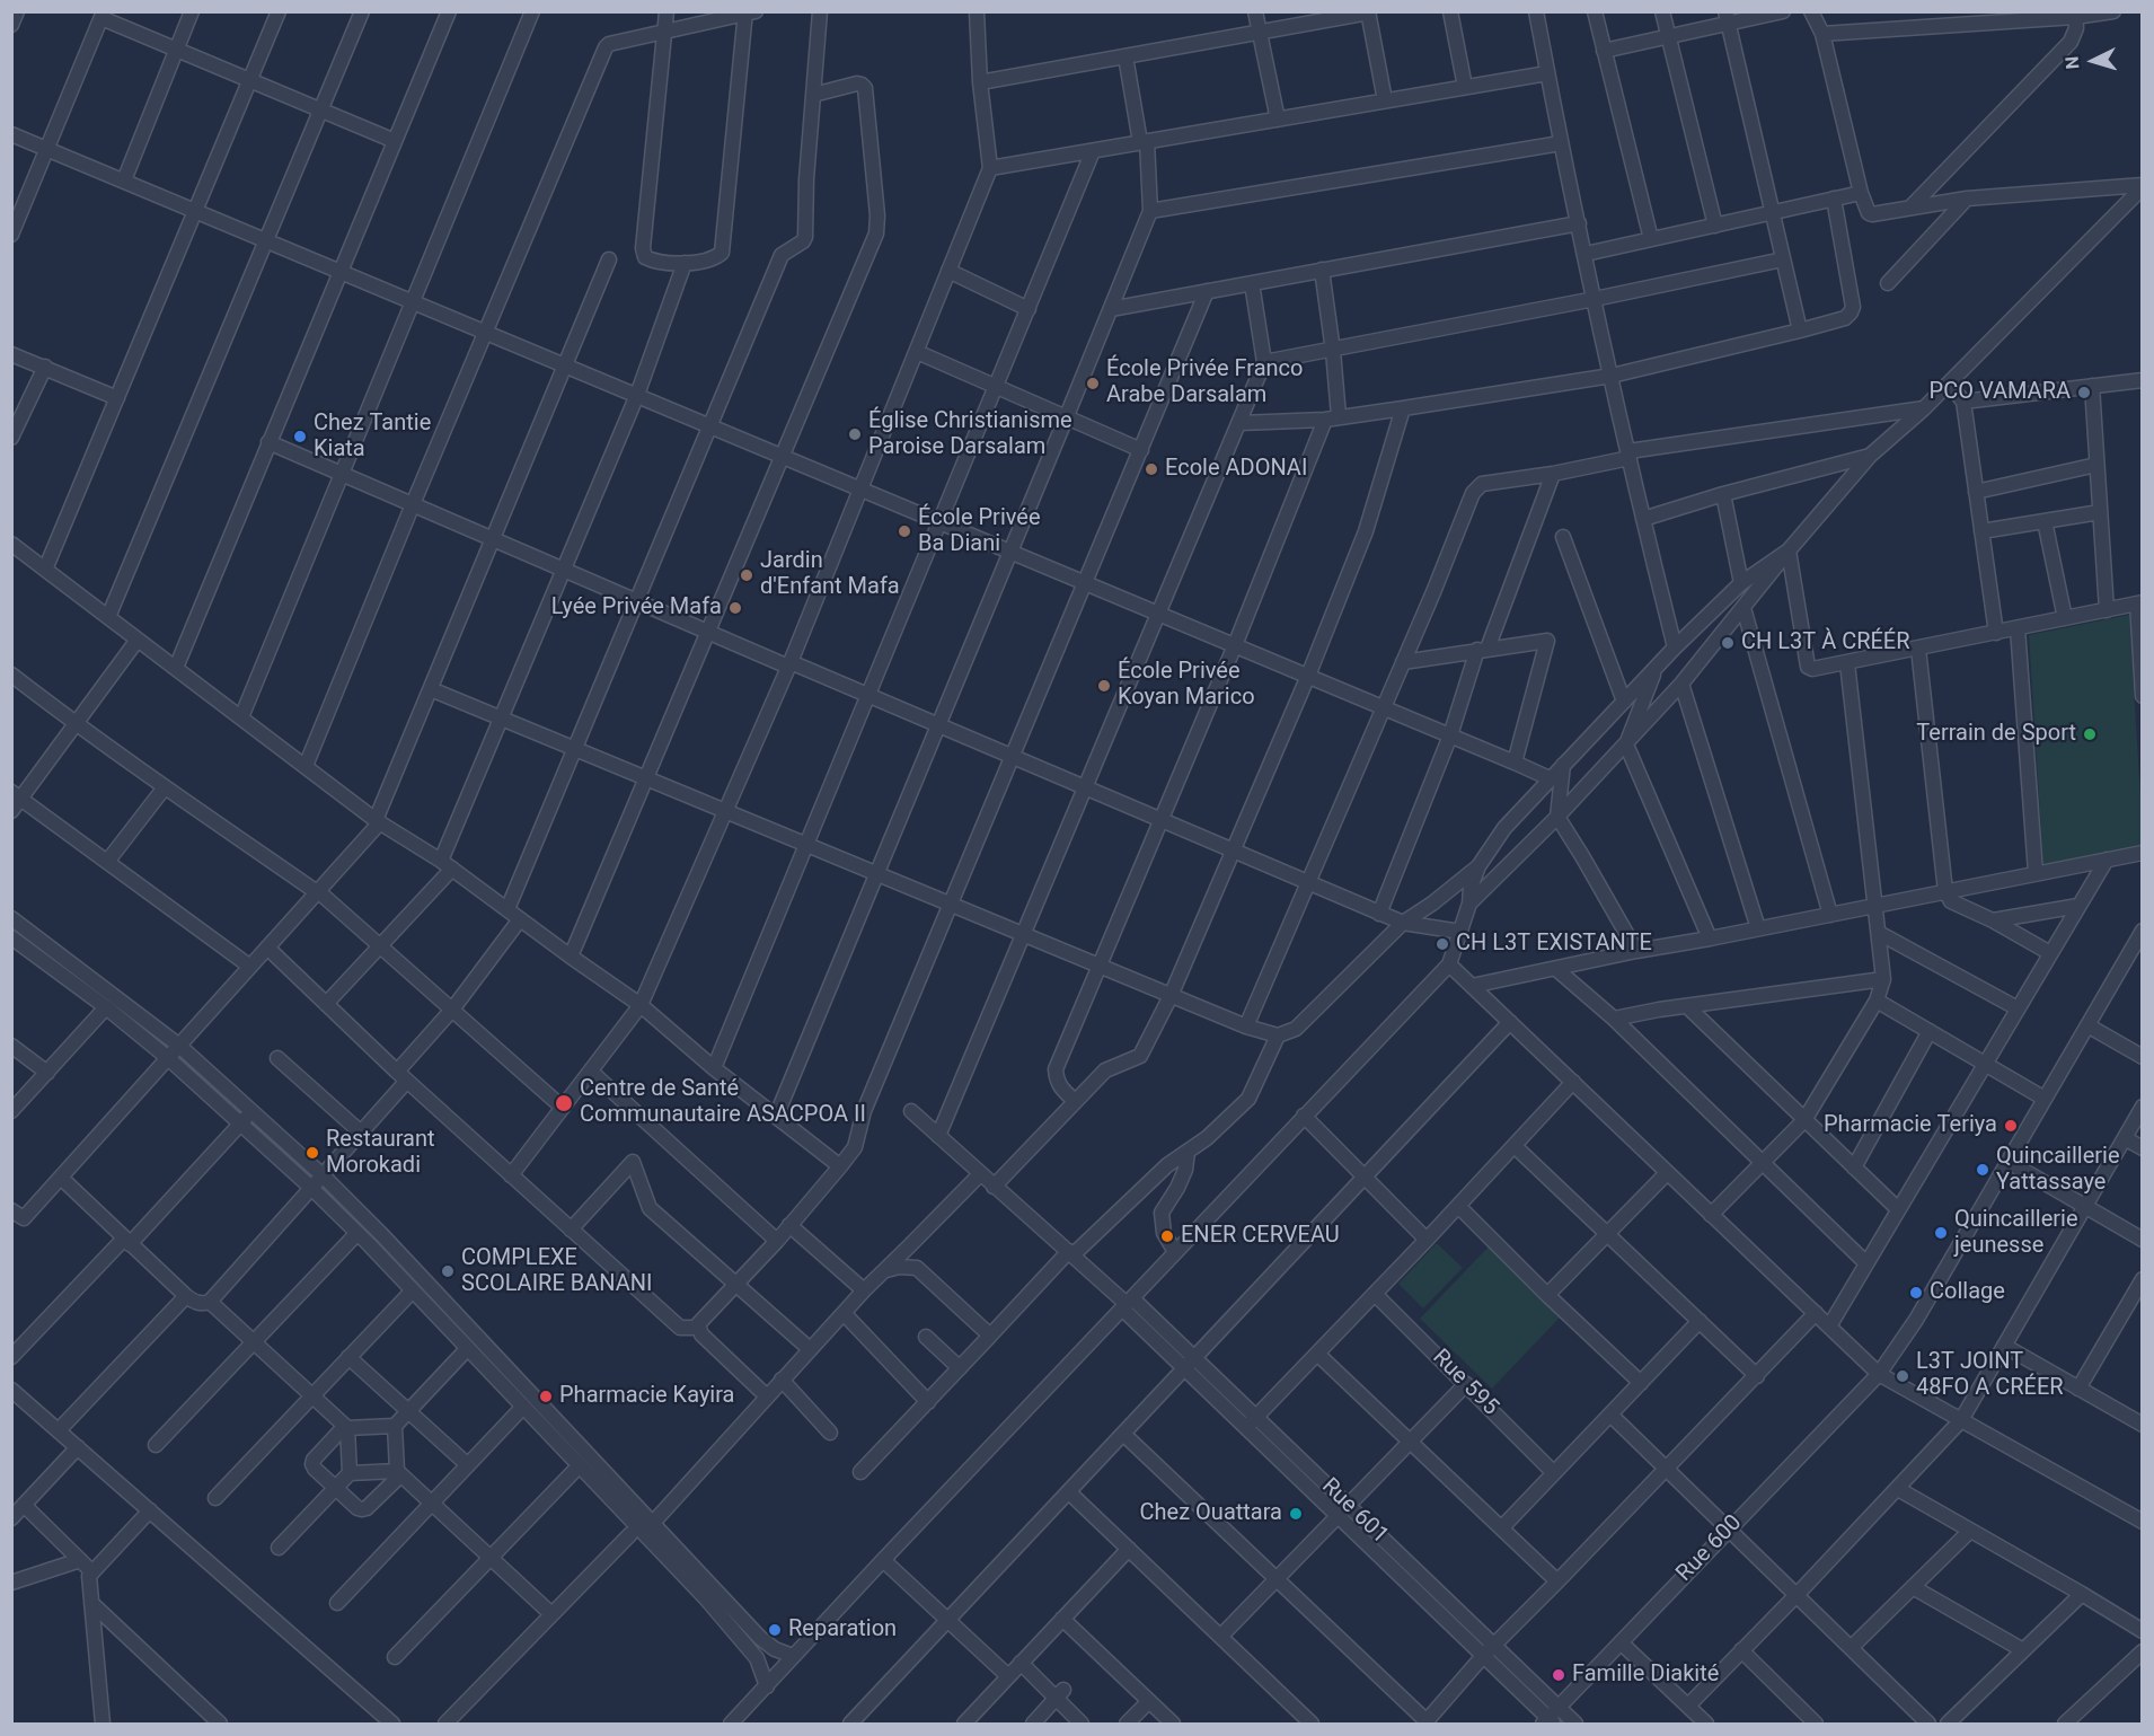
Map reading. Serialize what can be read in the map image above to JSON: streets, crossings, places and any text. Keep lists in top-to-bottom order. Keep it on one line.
{"streets":{"street":["Rue 595","Rue 601","Rue 600"]},"crossings":[["Rue 601","Rue 600"]],"places":["École Privée Franco Arabe Darsalam","PCO VAMARA","Église Christianisme Paroise Darsalam","Chez Tantie Kiata","Ecole ADONAI","École Privée Ba Diani","Jardin d'Enfant Mafa","Lyée Privée Mafa","CH L3T À CRÉÉR","École Privée Koyan Marico","Terrain de Sport","CH L3T EXISTANTE","Centre de Santé Communautaire ASACPOA II","Pharmacie Teriya","Restaurant Morokadi","Quincaillerie Yattassaye","Quincaillerie jeunesse","ENER CERVEAU","COMPLEXE SCOLAIRE BANANI","Collage","L3T JOINT 48FO A CRÉER","Pharmacie Kayira","Chez Ouattara","Reparation","Famille Diakité"],"north":"left"}
